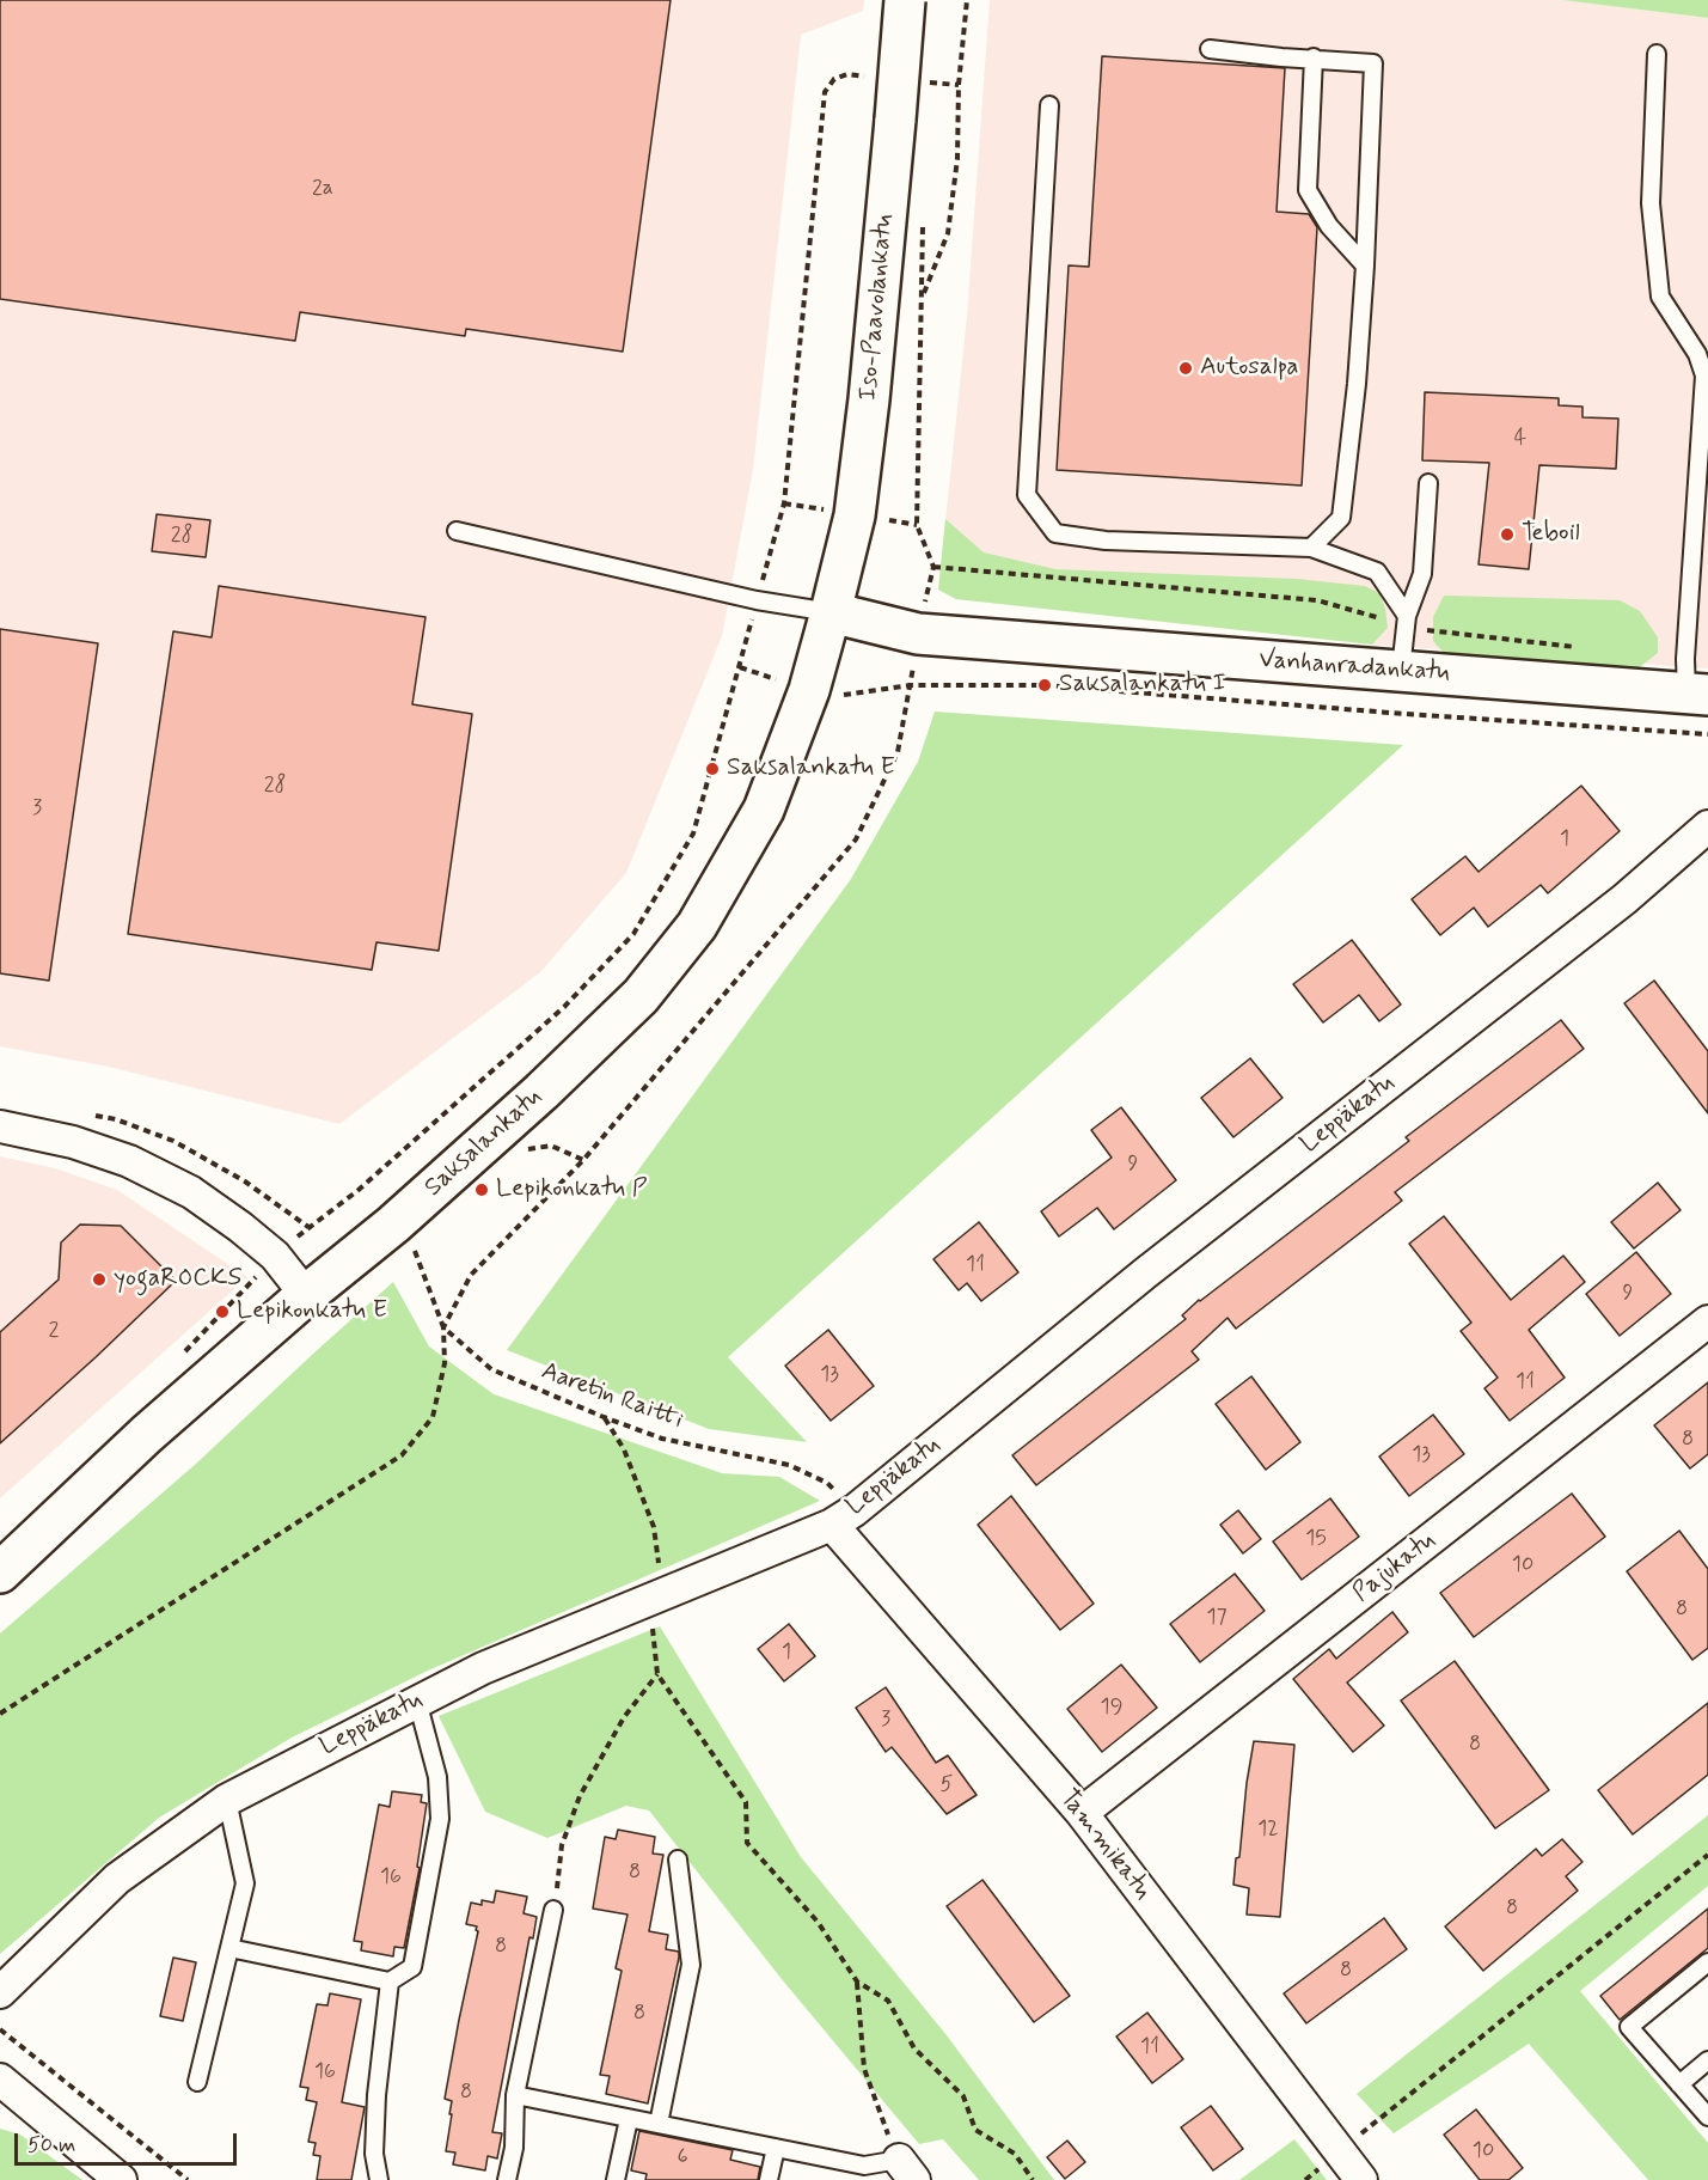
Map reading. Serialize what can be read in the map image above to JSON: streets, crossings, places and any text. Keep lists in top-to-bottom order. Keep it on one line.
{"streets":{"main road":["Iso-Paavolankatu","Vanhanradankatu","Saksalankatu"],"street":["Leppäkatu","Pajukatu","Tammikatu"],"path":["Aaretin Raitti"]},"crossings":[["Iso-Paavolankatu","Vanhanradankatu"],["Iso-Paavolankatu","Saksalankatu"],["Vanhanradankatu","Saksalankatu"],["Leppäkatu","Aaretin Raitti"],["Leppäkatu","Tammikatu"],["Aaretin Raitti","Tammikatu"],["Pajukatu","Tammikatu"]],"places":["Autosalpa","Teboil","Saksalankatu I","Saksalankatu E","Lepikonkatu P","yogaROCKS","Lepikonkatu E"],"house_numbers":["2a","4","28","28","3","1","9","11","9","2","13","11","8","13","15","10","8","17","1","19","3","8","5","12","8","16","8","8","8","8","11","16","8","10","6"],"scale_bar":"50 m"}
